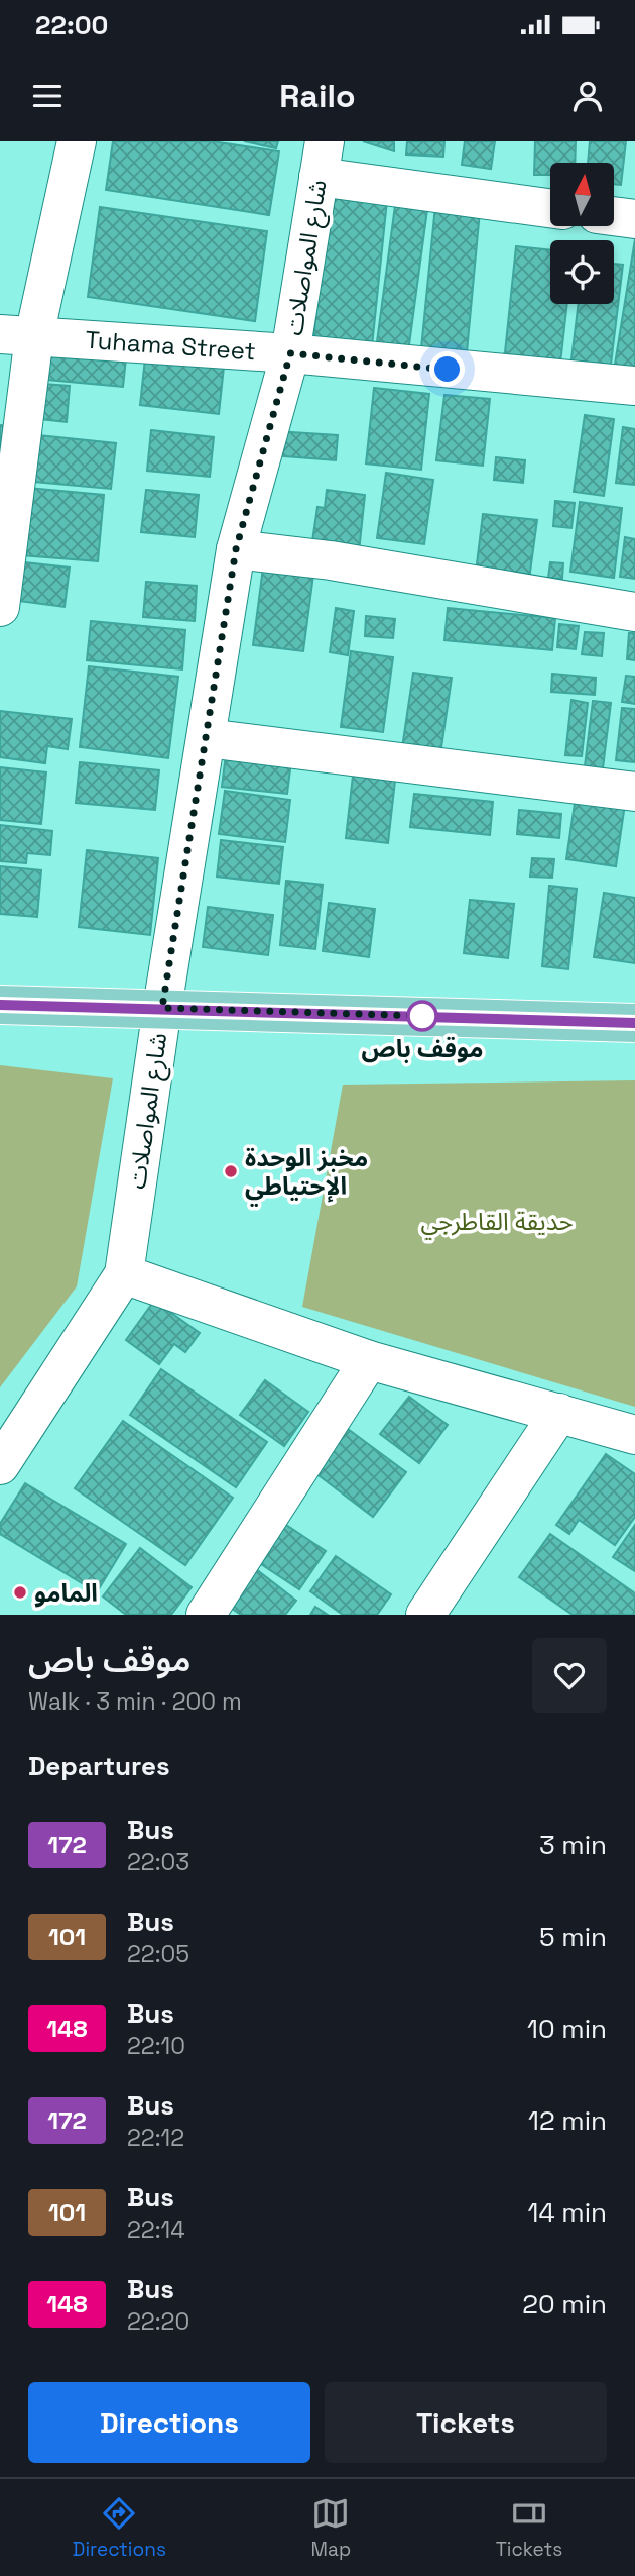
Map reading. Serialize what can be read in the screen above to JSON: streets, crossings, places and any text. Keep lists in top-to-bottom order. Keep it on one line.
{"streets":{"street":["شارع المواصلات","Tuhama Street"]},"crossings":[["شارع المواصلات","Tuhama Street"]],"parks":["حديقة القاطرجي"],"places":["موقف باص","مخبز الوحدة الإحتياطي","المامو"],"lines":["bus line 172"],"north":"top","page":{"status":"22:00","header":"Railo","heading":[["موقف باص","Walk · 3 min · 200 m"],"Departures"],"list":[{"mark":"172","name":"Bus","note":"22:03","value":"3 min"},{"mark":"101","name":"Bus","note":"22:05","value":"5 min"},{"mark":"148","name":"Bus","note":"22:10","value":"10 min"},{"mark":"172","name":"Bus","note":"22:12","value":"12 min"},{"mark":"101","name":"Bus","note":"22:14","value":"14 min"},{"mark":"148","name":"Bus","note":"22:20","value":"20 min"}],"buttons":["Directions","Tickets"],"tabs":["Directions","Map","Tickets"]}}
